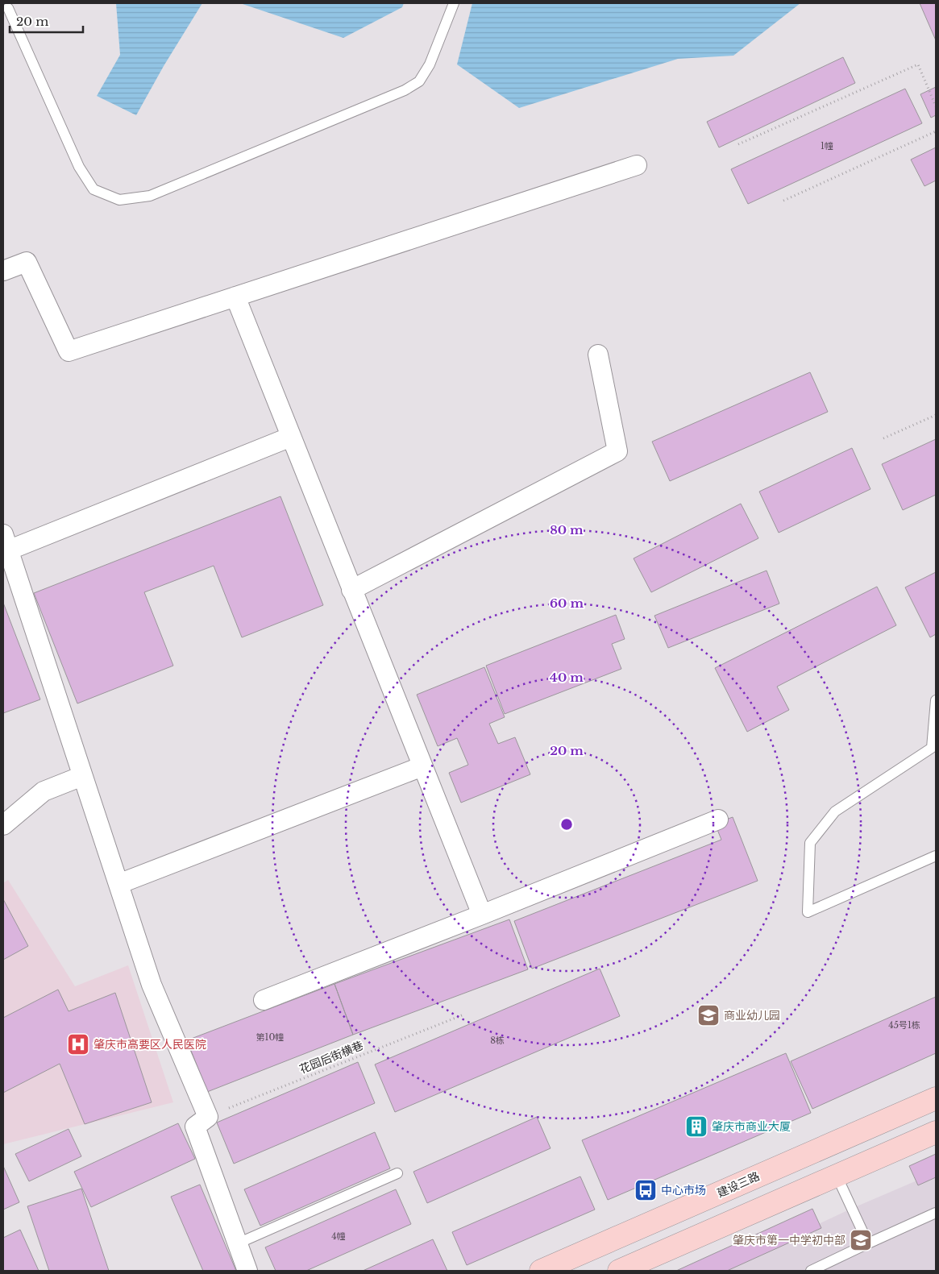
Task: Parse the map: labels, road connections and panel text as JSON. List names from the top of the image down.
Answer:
{
  "streets": {
    "main road": ["建设三路"],
    "path": ["花园后街横巷"]
  },
  "places": {
    "school or university": ["商业幼儿园", "肇庆市第一中学初中部"],
    "hospital": ["肇庆市高要区人民医院"],
    "building": ["肇庆市商业大厦"],
    "bus stop": ["中心市场"]
  },
  "house_numbers": [
    "1幢",
    "45号1栋",
    "第10幢",
    "8栋",
    "4幢"
  ],
  "scale_bar": "20 m",
  "rings": [
    "80 m",
    "60 m",
    "40 m",
    "20 m"
  ]
}
